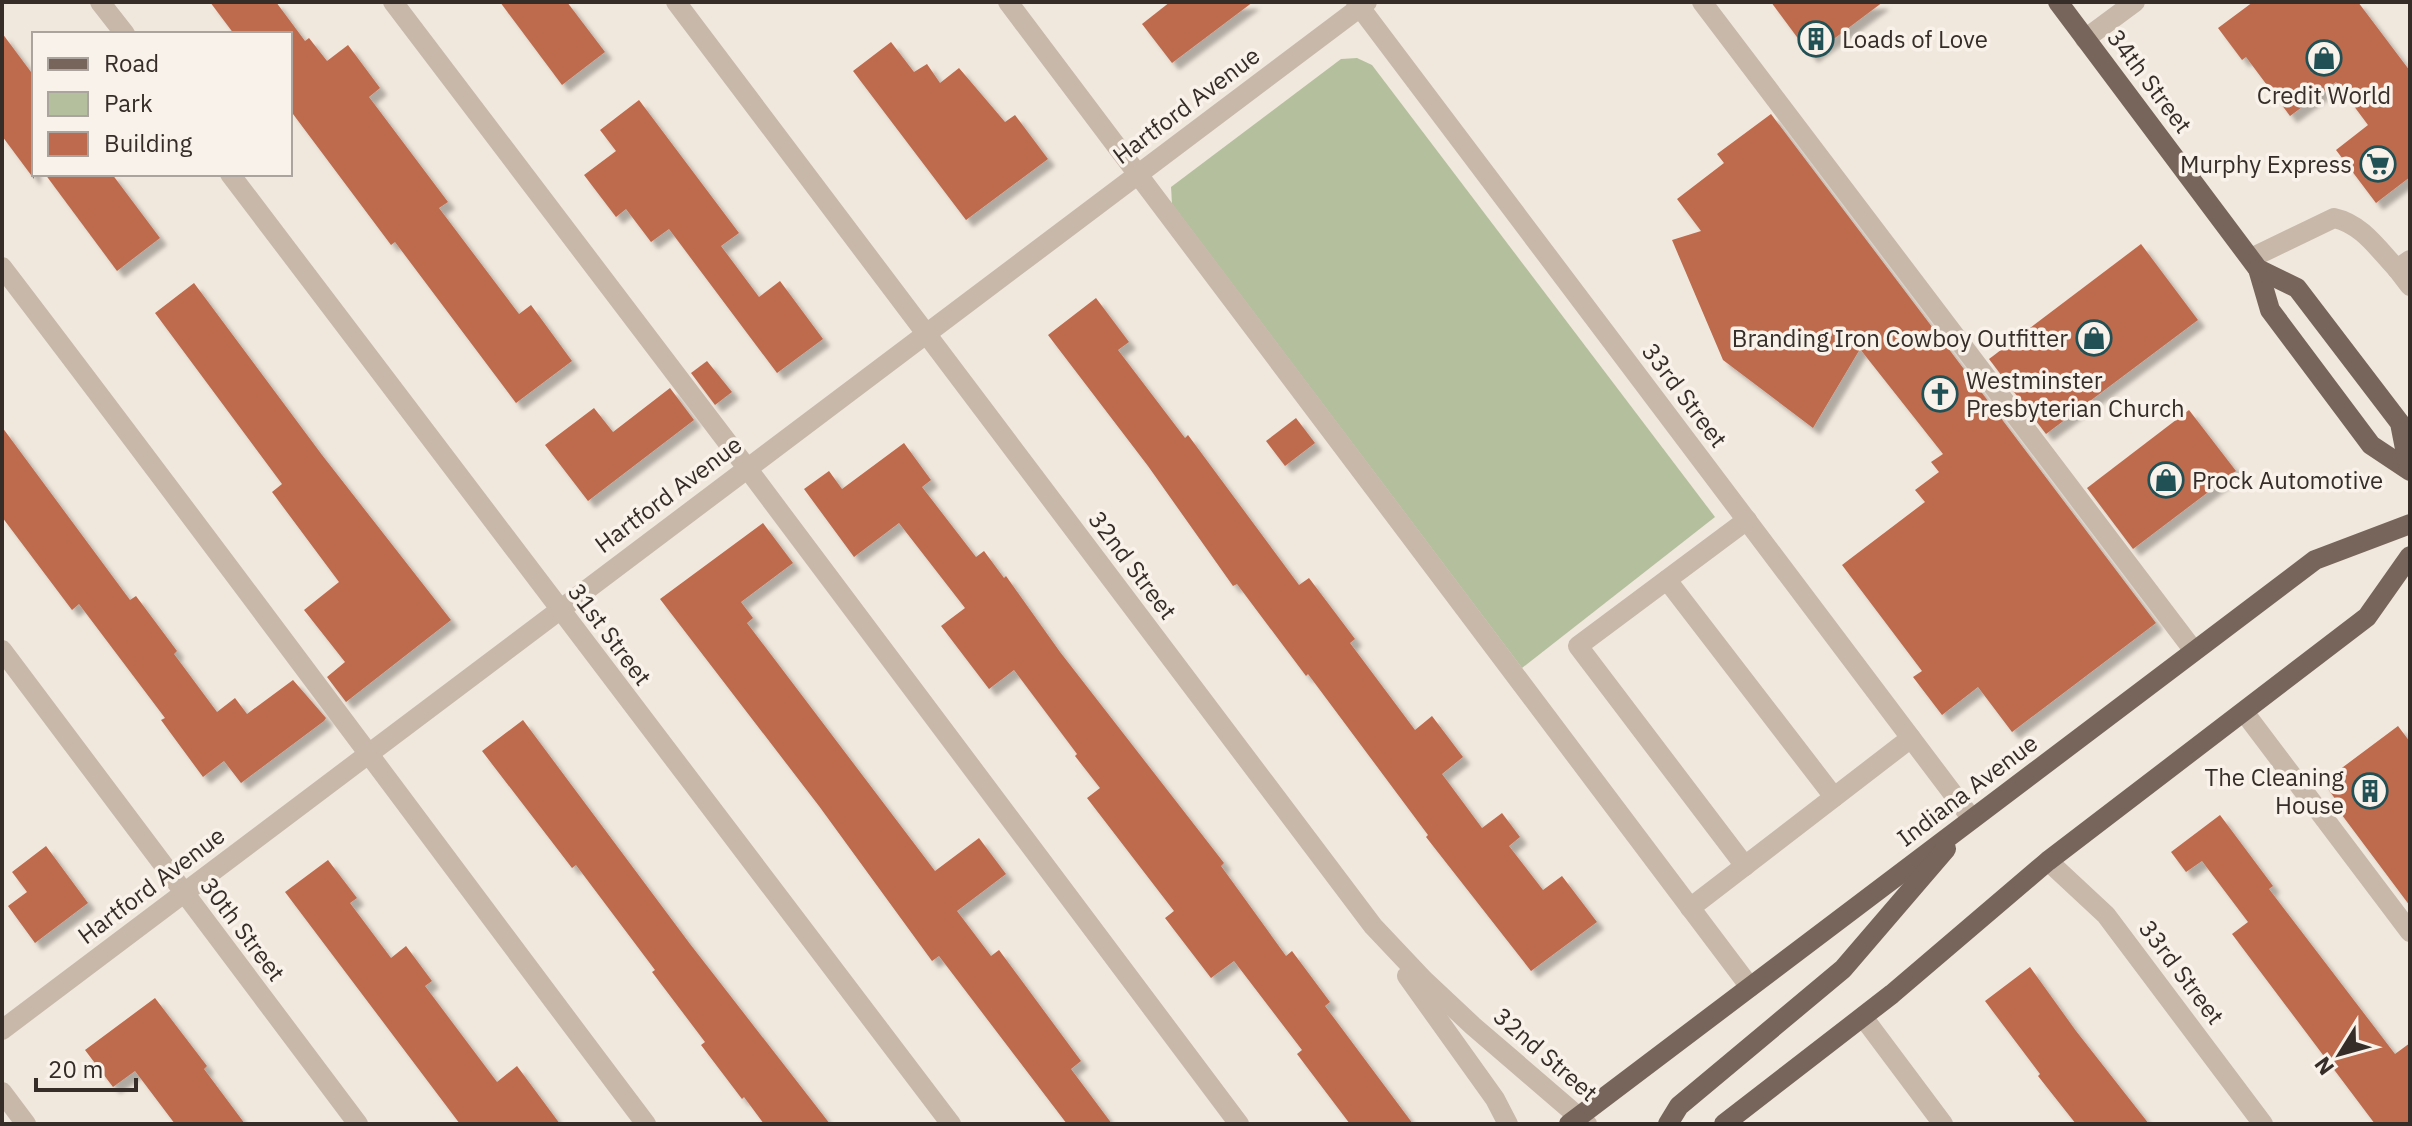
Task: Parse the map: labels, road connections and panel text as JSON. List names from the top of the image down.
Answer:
{
  "streets": {
    "main road": ["34th Street", "Indiana Avenue"],
    "street": [
      "Hartford Avenue",
      "33rd Street",
      "32nd Street",
      "31st Street",
      "30th Street"
    ]
  },
  "crossings": [
    ["Hartford Avenue", "33rd Street"],
    ["Hartford Avenue", "32nd Street"],
    ["Hartford Avenue", "31st Street"],
    ["Hartford Avenue", "30th Street"],
    ["33rd Street", "Indiana Avenue"],
    ["32nd Street", "Indiana Avenue"]
  ],
  "places": {
    "building": ["Loads of Love", "The Cleaning House"],
    "shop": ["Credit World", "Branding Iron Cowboy Outfitter", "Prock Automotive"],
    "supermarket": ["Murphy Express"],
    "church": ["Westminster Presbyterian Church"]
  },
  "legend": ["Road", "Park", "Building"],
  "scale_bar": "20 m",
  "north": "bottom left"
}
